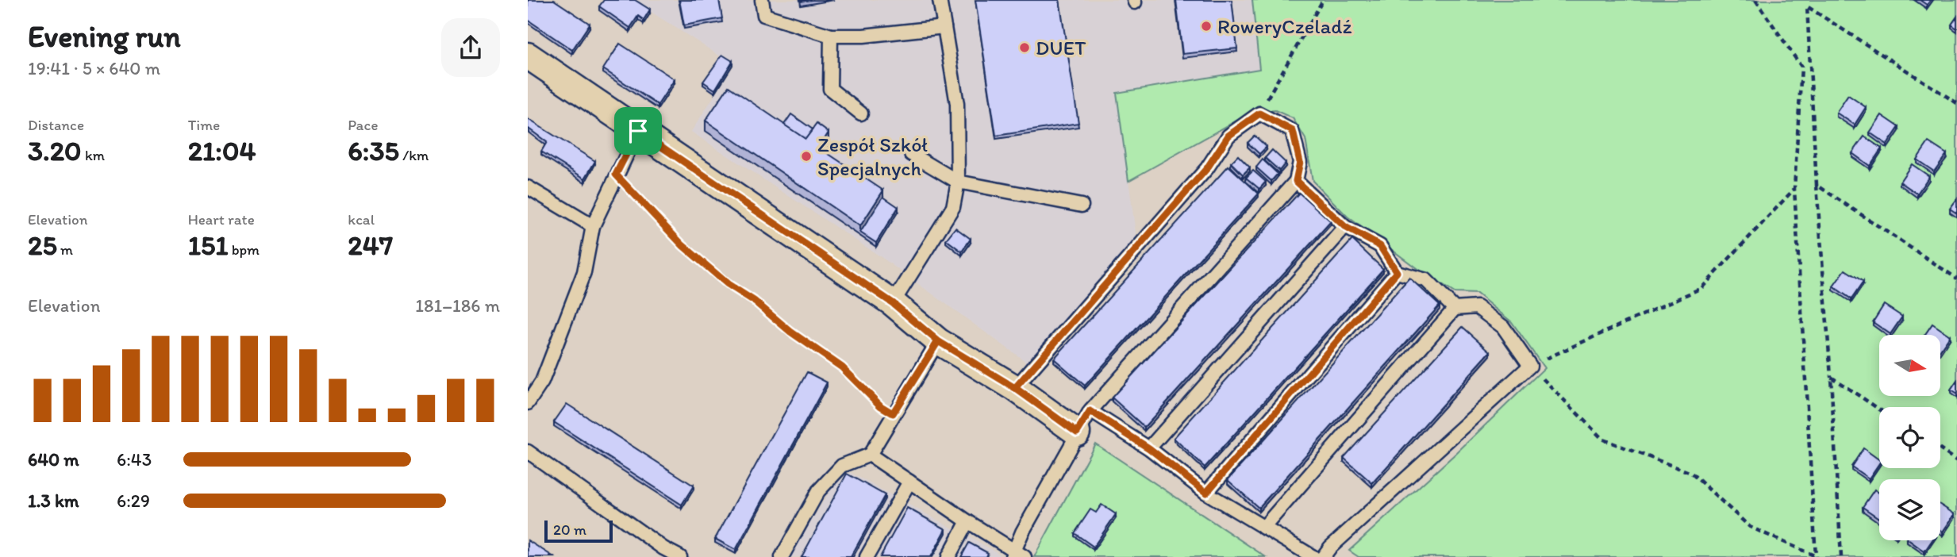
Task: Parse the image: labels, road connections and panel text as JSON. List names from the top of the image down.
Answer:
{
  "places": ["RoweryCzeladź", "DUET", "Zespół Szkół Specjalnych"],
  "scale_bar": "20 m",
  "north": "right",
  "page": {
    "heading": ["Evening run", "19:41 · 5 × 640 m"],
    "stats": [
      ["Distance", "3.20 km"],
      ["Time", "21:04"],
      ["Pace", "6:35 /km"],
      ["Elevation", "25 m"],
      ["Heart rate", "151 bpm"],
      ["kcal", "247"]
    ],
    "chart": ["Elevation", "181–186 m"],
    "list": [
      {
        "name": "640 m",
        "note": "6:43"
      },
      {
        "name": "1.3 km",
        "note": "6:29"
      }
    ],
    "scale": "20 m"
  }
}
